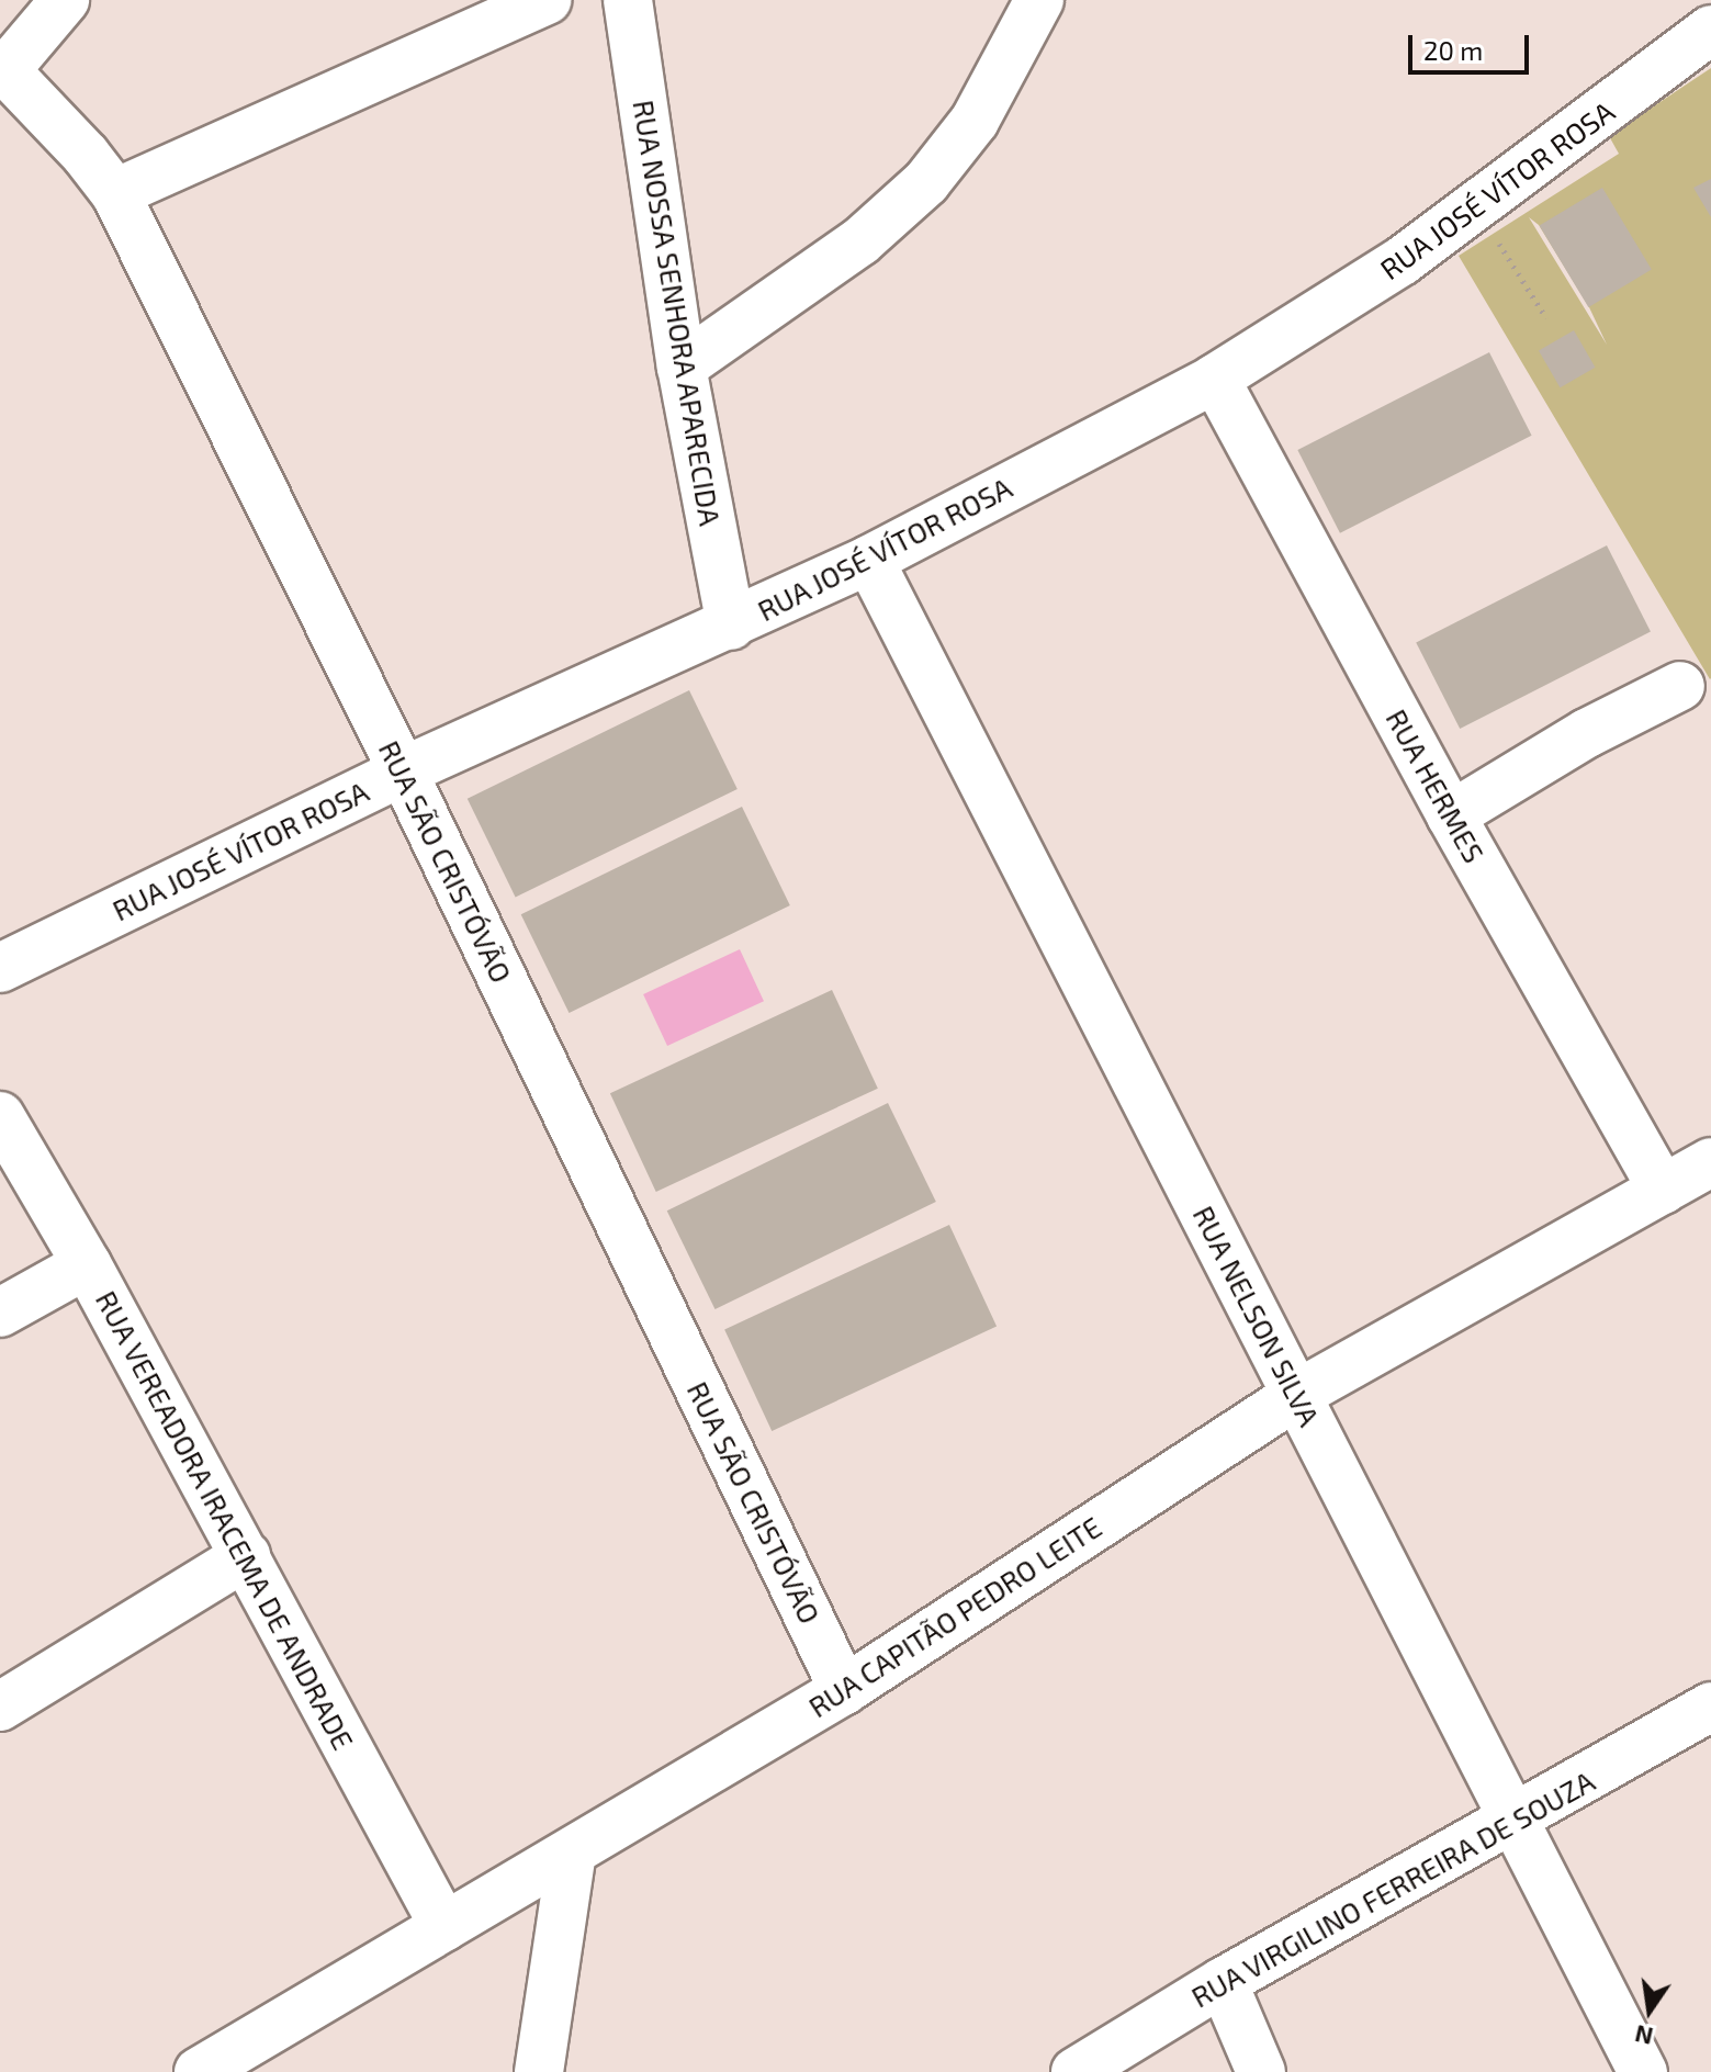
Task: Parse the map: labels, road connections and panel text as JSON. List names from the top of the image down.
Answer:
{
  "streets": {
    "street": [
      "RUA JOSÉ VÍTOR ROSA",
      "RUA NOSSA SENHORA APARECIDA",
      "RUA HERMES",
      "RUA SÃO CRISTÓVÃO",
      "RUA NELSON SILVA",
      "RUA VEREADORA IRACEMA DE ANDRADE",
      "RUA CAPITÃO PEDRO LEITE",
      "RUA VIRGILINO FERREIRA DE SOUZA"
    ]
  },
  "crossings": [
    ["RUA JOSÉ VÍTOR ROSA", "RUA NOSSA SENHORA APARECIDA"],
    ["RUA JOSÉ VÍTOR ROSA", "RUA HERMES"],
    ["RUA JOSÉ VÍTOR ROSA", "RUA SÃO CRISTÓVÃO"],
    ["RUA JOSÉ VÍTOR ROSA", "RUA NELSON SILVA"],
    ["RUA HERMES", "RUA CAPITÃO PEDRO LEITE"],
    ["RUA SÃO CRISTÓVÃO", "RUA CAPITÃO PEDRO LEITE"],
    ["RUA NELSON SILVA", "RUA CAPITÃO PEDRO LEITE"],
    ["RUA NELSON SILVA", "RUA VIRGILINO FERREIRA DE SOUZA"],
    ["RUA VEREADORA IRACEMA DE ANDRADE", "RUA CAPITÃO PEDRO LEITE"]
  ],
  "scale_bar": "20 m",
  "north": "bottom"
}
